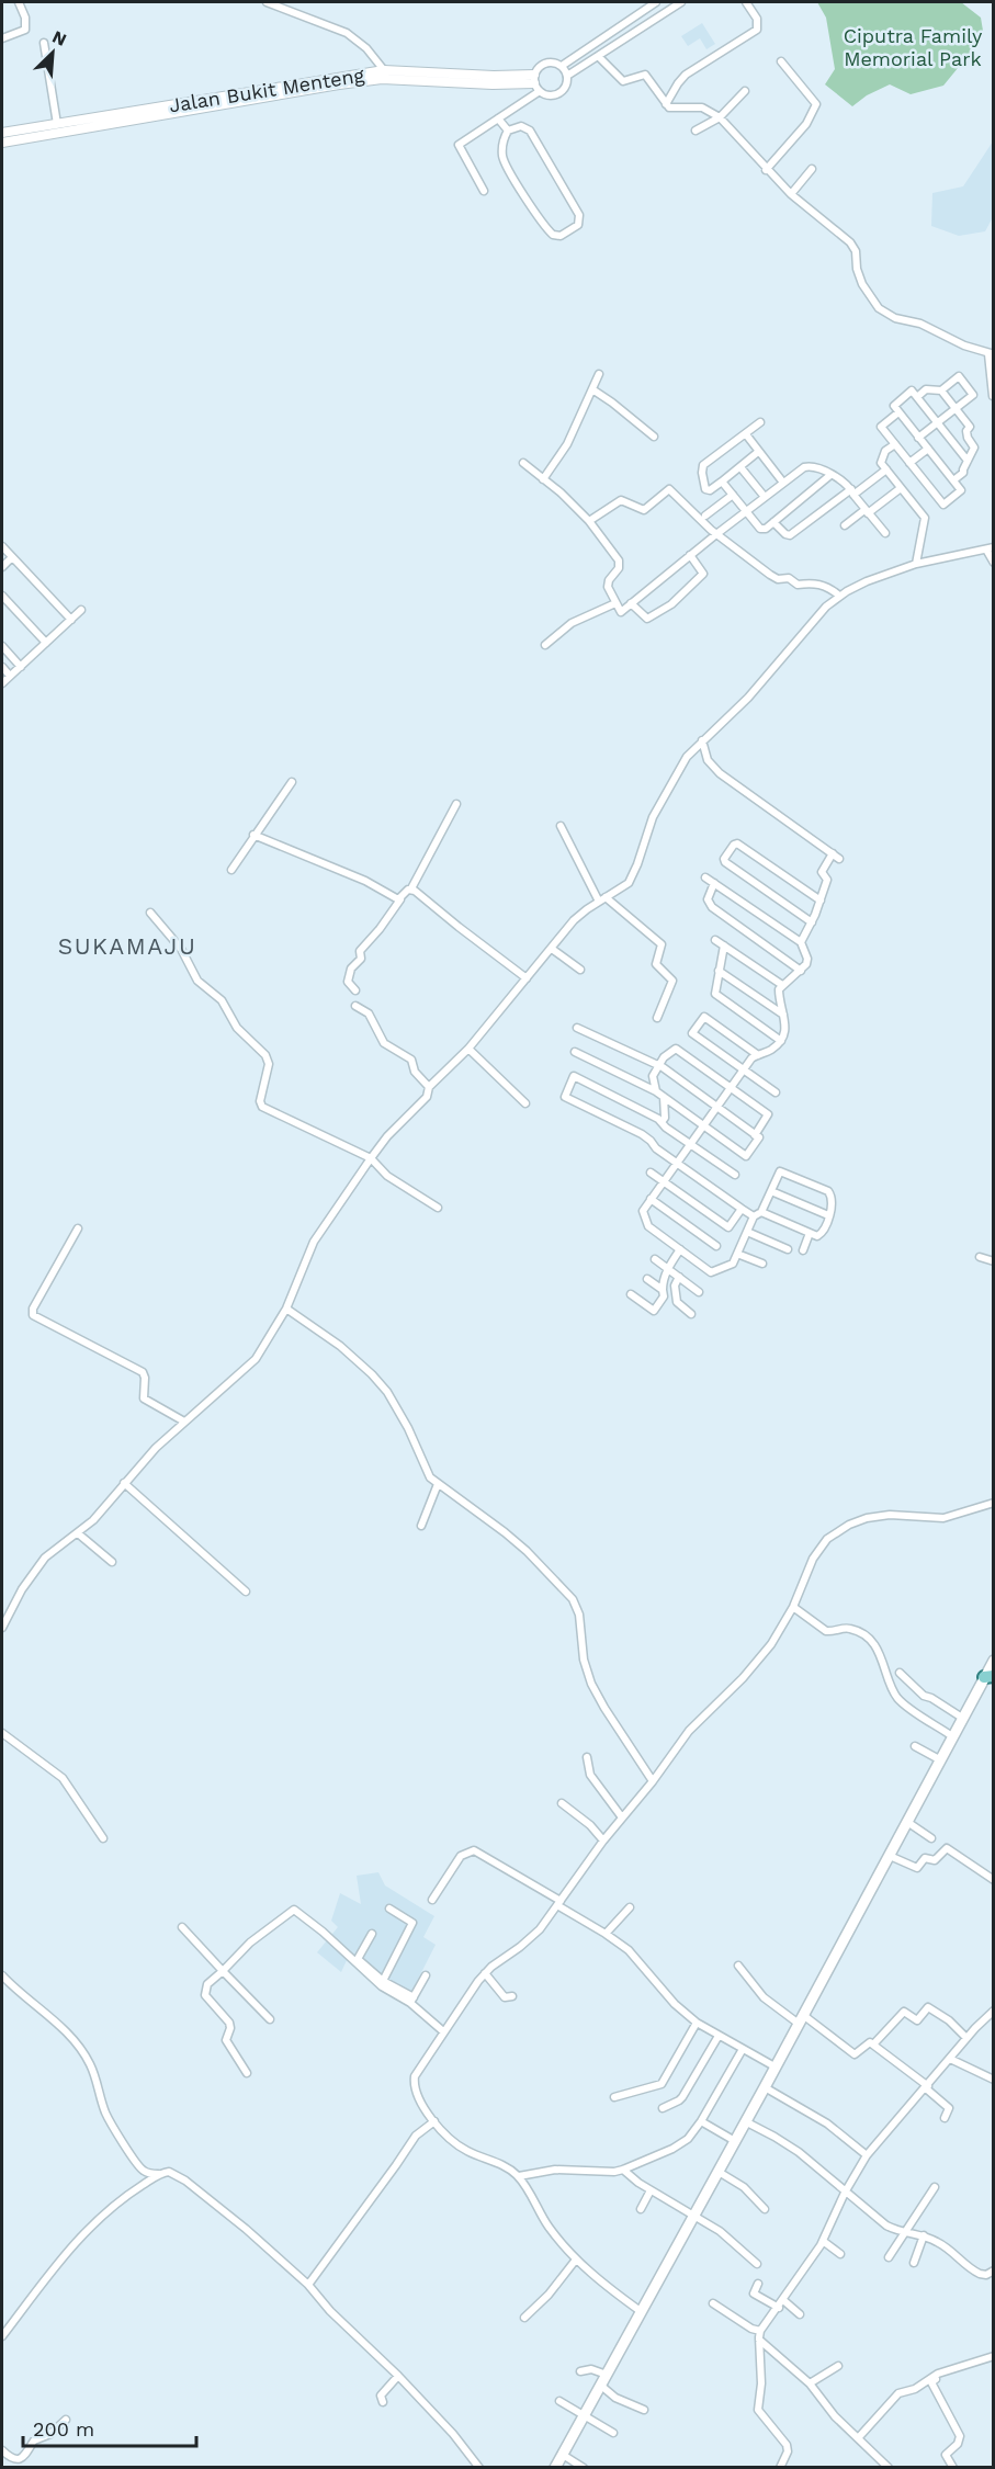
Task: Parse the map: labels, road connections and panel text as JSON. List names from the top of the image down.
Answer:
{
  "streets": {
    "street": ["Jalan Bukit Menteng"]
  },
  "districts": ["SUKAMAJU"],
  "parks": ["Ciputra Family Memorial Park"],
  "scale_bar": "200 m",
  "north": "top right"
}
